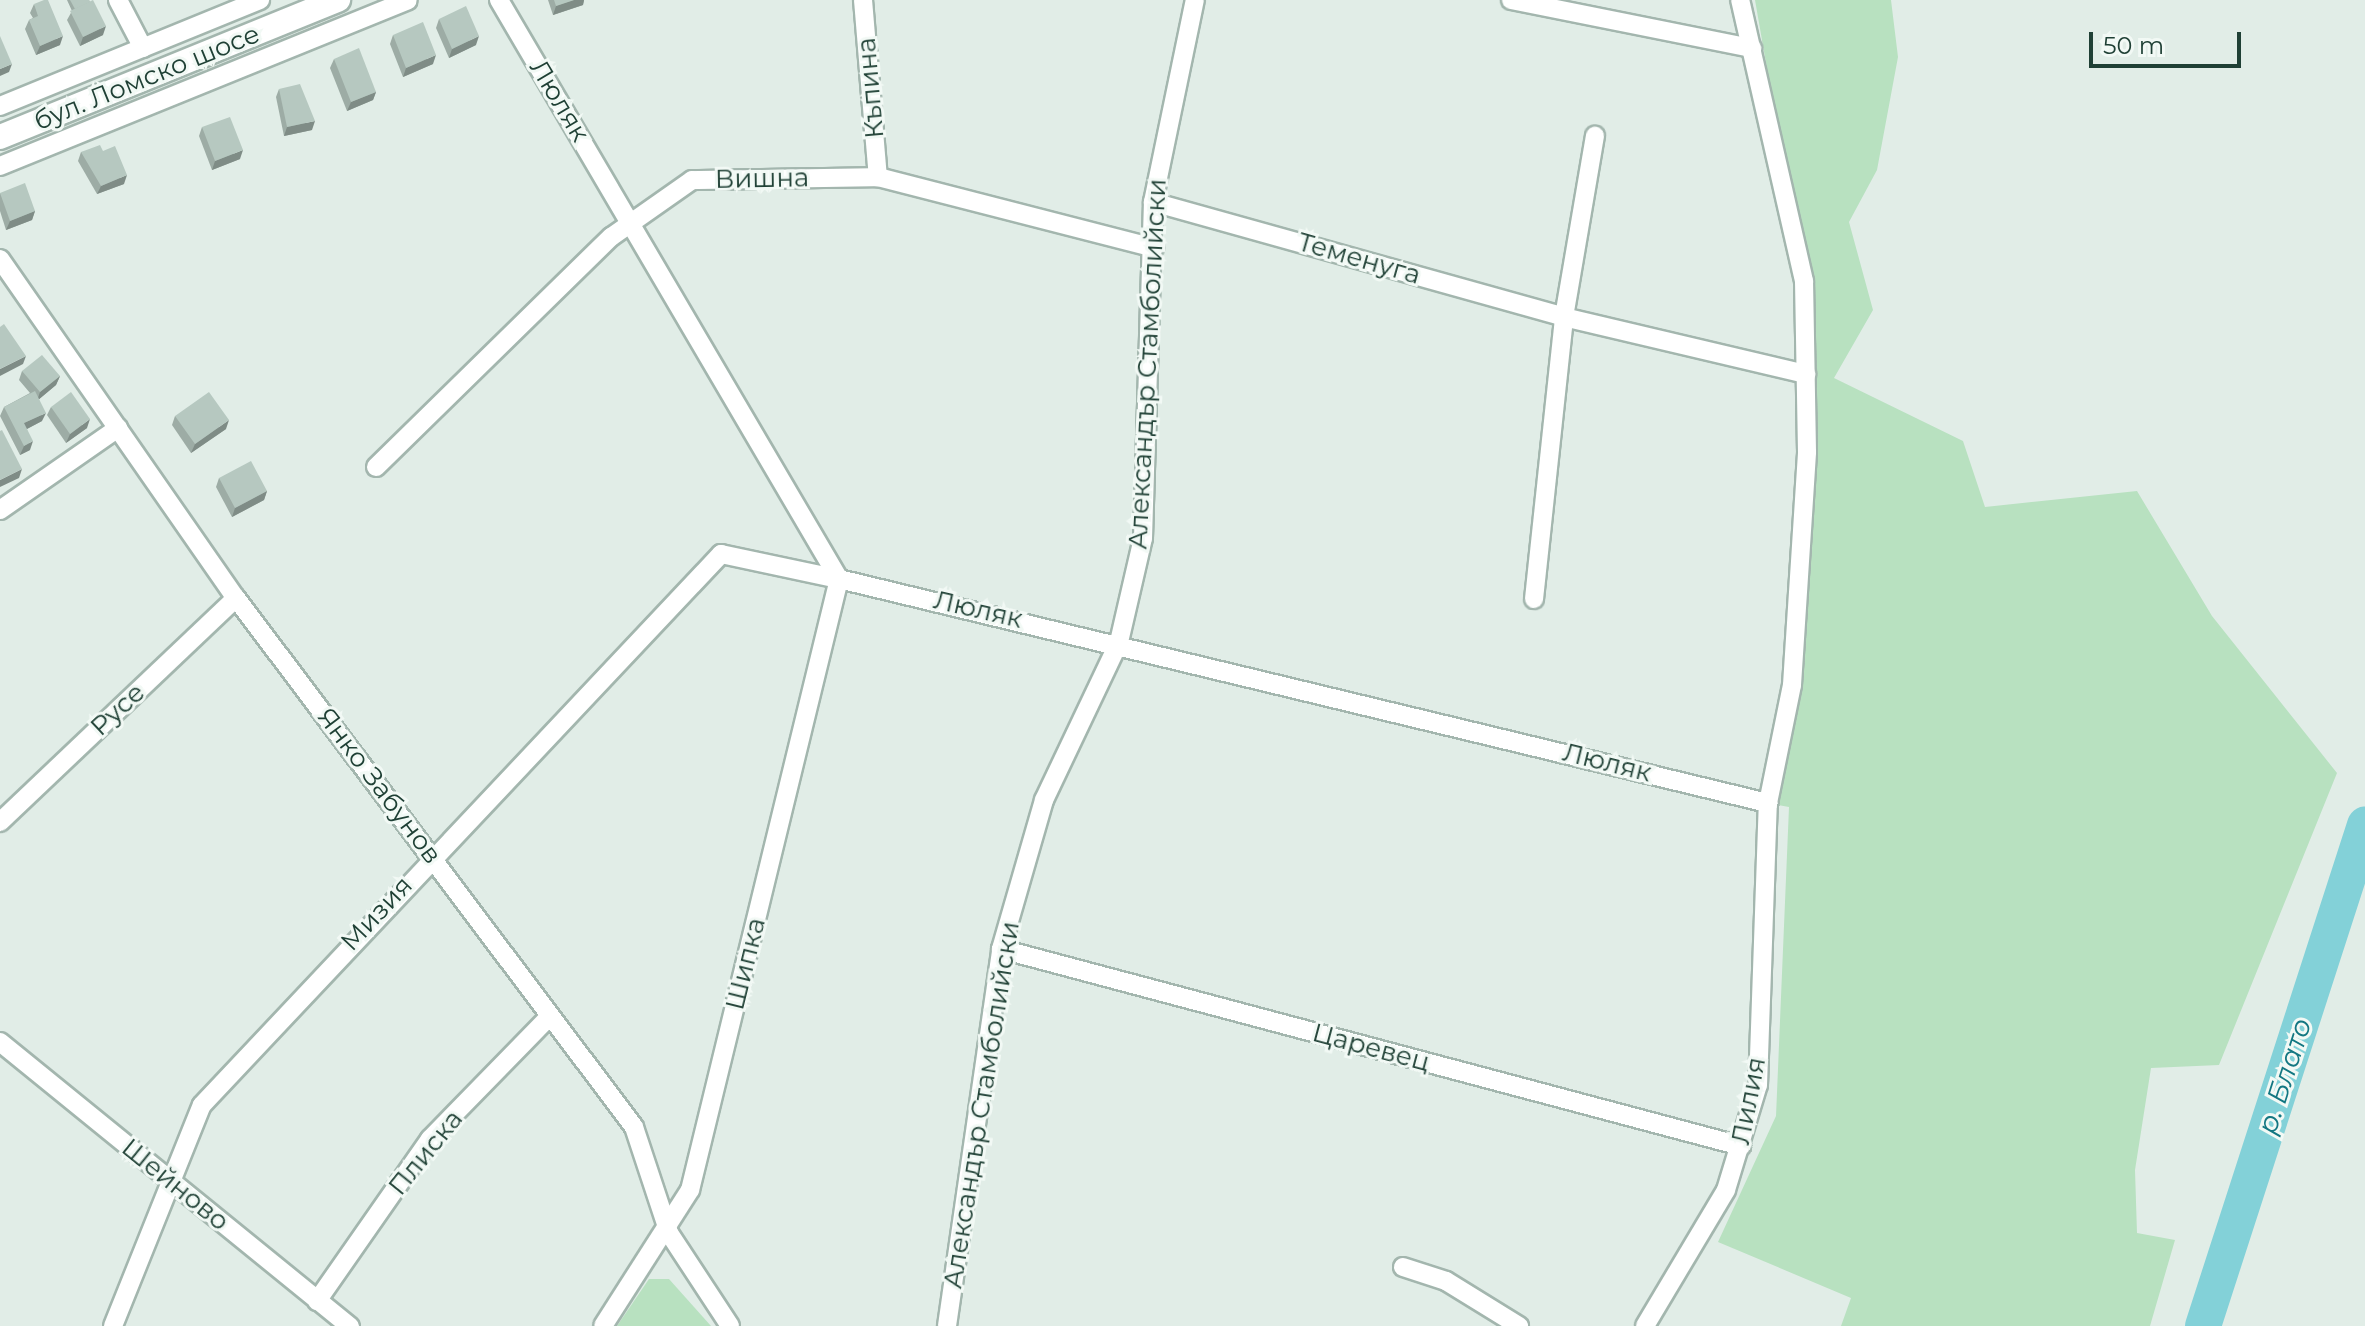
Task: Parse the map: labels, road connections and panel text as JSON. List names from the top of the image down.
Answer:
{
  "streets": {
    "main road": ["бул. Ломско шосе"],
    "street": [
      "Къпина",
      "Люляк",
      "Вишна",
      "Теменуга",
      "Александър Стамболийски",
      "Русе",
      "Янко Забунов",
      "Мизия",
      "Шипка",
      "Царевец",
      "Лилия",
      "Плиска",
      "Шейново"
    ]
  },
  "crossings": [
    ["Къпина", "Вишна"],
    ["Люляк", "Вишна"],
    ["Люляк", "Александър Стамболийски"],
    ["Люляк", "Мизия"],
    ["Люляк", "Шипка"],
    ["Люляк", "Лилия"],
    ["Вишна", "Александър Стамболийски"],
    ["Теменуга", "Александър Стамболийски"],
    ["Теменуга", "Лилия"],
    ["Александър Стамболийски", "Царевец"],
    ["Русе", "Янко Забунов"],
    ["Янко Забунов", "Мизия"],
    ["Янко Забунов", "Шипка"],
    ["Янко Забунов", "Плиска"],
    ["Мизия", "Шипка"],
    ["Мизия", "Шейново"],
    ["Царевец", "Лилия"],
    ["Плиска", "Шейново"]
  ],
  "water": ["р. Блато"],
  "scale_bar": "50 m"
}
